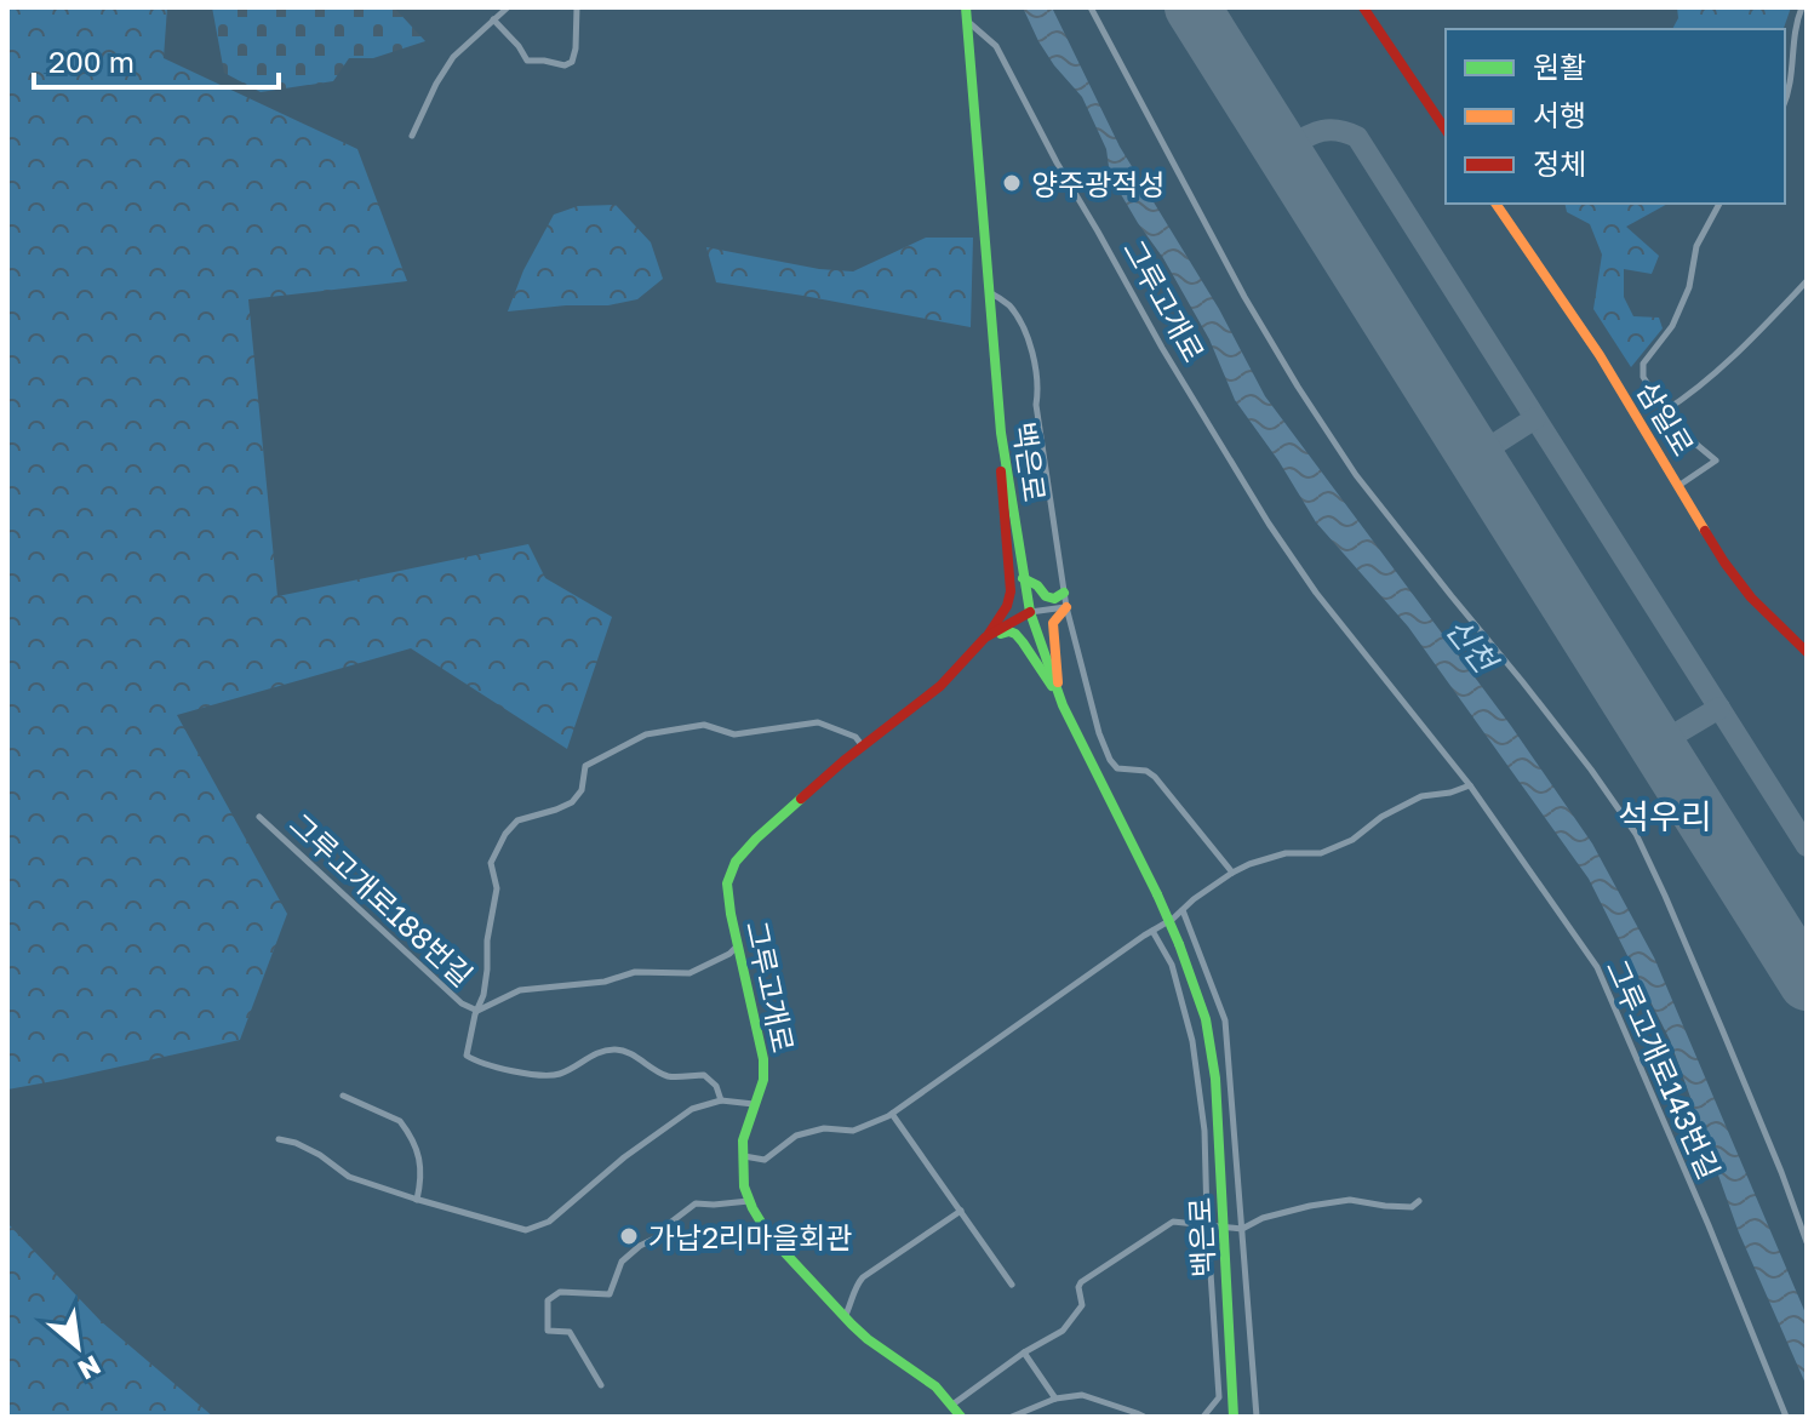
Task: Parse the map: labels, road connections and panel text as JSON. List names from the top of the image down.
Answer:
{
  "streets": {
    "main road": ["그루고개로", "삼일로", "백은로"],
    "street": ["그루고개로188번길", "그루고개로143번길"]
  },
  "crossings": [
    ["그루고개로", "백은로"],
    ["그루고개로", "그루고개로188번길"],
    ["그루고개로", "그루고개로143번길"]
  ],
  "districts": ["석우리"],
  "water": ["신천"],
  "places": ["양주광적성", "가납2리마을회관"],
  "legend": ["원활", "서행", "정체"],
  "scale_bar": "200 m",
  "north": "bottom right"
}
